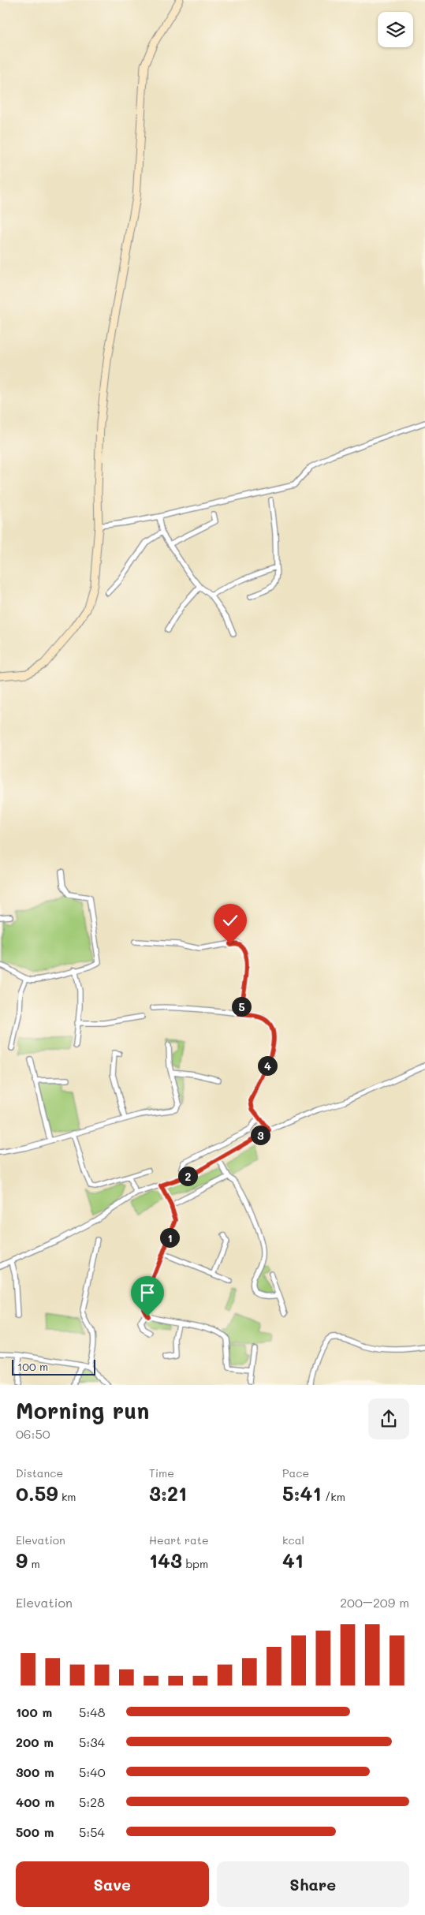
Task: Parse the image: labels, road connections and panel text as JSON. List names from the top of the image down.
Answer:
{
  "scale_bar": "100 m",
  "page": {
    "pins": [
      "5",
      "4",
      "3",
      "2",
      "1"
    ],
    "scale": "100 m",
    "heading": ["Morning run", "06:50"],
    "stats": [
      ["Distance", "0.59 km"],
      ["Time", "3:21"],
      ["Pace", "5:41 /km"],
      ["Elevation", "9 m"],
      ["Heart rate", "143 bpm"],
      ["kcal", "41"]
    ],
    "chart": ["Elevation", "200–209 m"],
    "list": [
      {
        "name": "100 m",
        "note": "5:48"
      },
      {
        "name": "200 m",
        "note": "5:34"
      },
      {
        "name": "300 m",
        "note": "5:40"
      },
      {
        "name": "400 m",
        "note": "5:28"
      },
      {
        "name": "500 m",
        "note": "5:54"
      }
    ],
    "buttons": ["Save", "Share"]
  }
}
